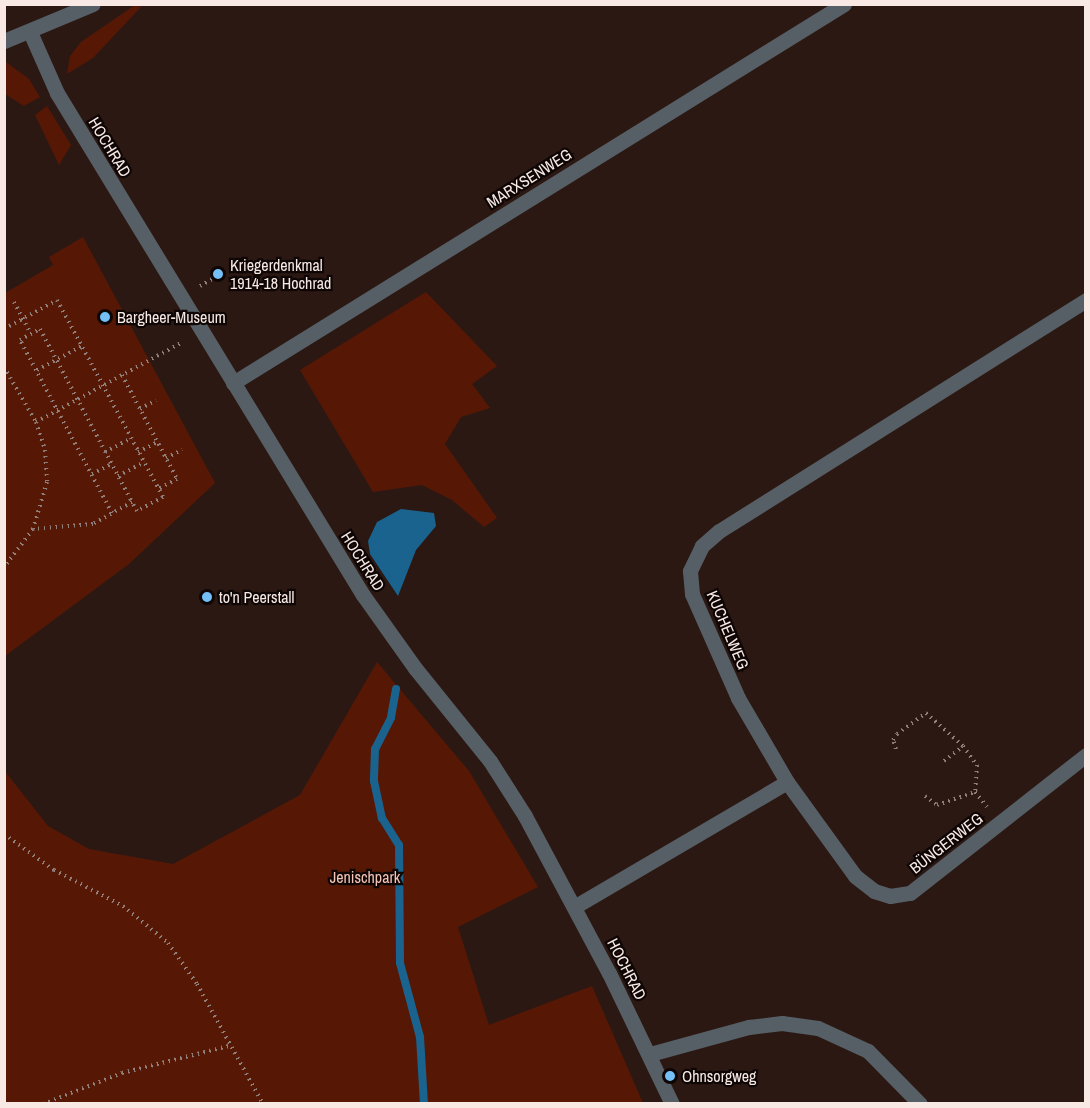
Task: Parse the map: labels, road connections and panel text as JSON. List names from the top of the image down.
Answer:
{
  "streets": {
    "street": [
      "HOCHRAD",
      "MARXSENWEG",
      "KUCHELWEG",
      "BÜNGERWEG"
    ]
  },
  "crossings": [
    ["HOCHRAD", "MARXSENWEG"],
    ["KUCHELWEG", "BÜNGERWEG"]
  ],
  "parks": ["Jenischpark"],
  "places": [
    "Kriegerdenkmal 1914-18 Hochrad",
    "Bargheer-Museum",
    "to'n Peerstall",
    "Ohnsorgweg"
  ]
}
